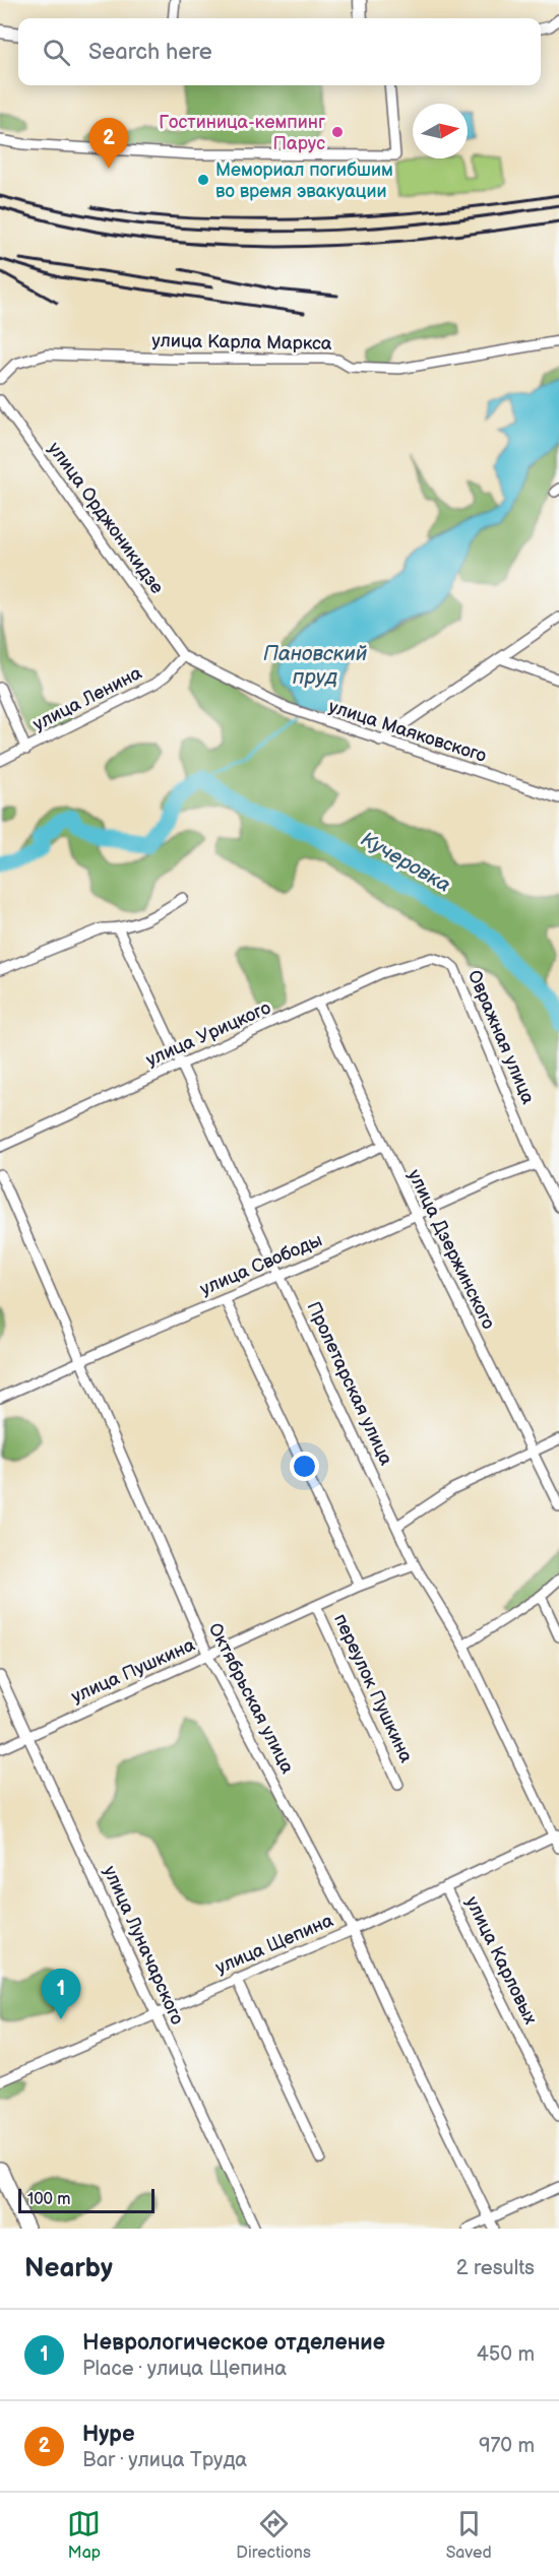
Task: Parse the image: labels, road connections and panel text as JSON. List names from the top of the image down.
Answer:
{
  "streets": {
    "street": [
      "улица Карла Маркса",
      "улица Орджоникидзе",
      "улица Ленина",
      "улица Маяковского",
      "улица Урицкого",
      "Овражная улица",
      "улица Дзержинского",
      "улица Свободы",
      "Пролетарская улица",
      "улица Пушкина",
      "переулок Пушкина",
      "Октябрьская улица",
      "улица Щепина",
      "улица Луначарского",
      "улица Карловых"
    ]
  },
  "crossings": [
    ["улица Орджоникидзе", "улица Ленина"],
    ["улица Орджоникидзе", "улица Маяковского"],
    ["улица Ленина", "улица Маяковского"],
    ["улица Урицкого", "Овражная улица"],
    ["улица Урицкого", "улица Дзержинского"],
    ["улица Урицкого", "Пролетарская улица"],
    ["Овражная улица", "улица Свободы"],
    ["улица Дзержинского", "улица Свободы"],
    ["улица Свободы", "Пролетарская улица"],
    ["улица Свободы", "Октябрьская улица"],
    ["Пролетарская улица", "улица Пушкина"],
    ["Пролетарская улица", "улица Щепина"],
    ["улица Пушкина", "переулок Пушкина"],
    ["улица Пушкина", "Октябрьская улица"],
    ["улица Пушкина", "улица Луначарского"],
    ["Октябрьская улица", "улица Щепина"],
    ["улица Щепина", "улица Луначарского"],
    ["улица Щепина", "улица Карловых"]
  ],
  "water": ["Пановский пруд", "Кучеровка"],
  "places": ["Гостиница-кемпинг Парус", "Мемориал погибшим во время эвакуации"],
  "scale_bar": "100 m",
  "north": "right",
  "page": {
    "search": "Search here",
    "pins": ["2", "1"],
    "scale": "100 m",
    "heading": ["Nearby", "2 results"],
    "list": [
      {
        "mark": "1",
        "name": "Неврологическое отделение",
        "note": "Place · улица Щепина",
        "value": "450 m"
      },
      {
        "mark": "2",
        "name": "Hype",
        "note": "Bar · улица Труда",
        "value": "970 m"
      }
    ],
    "nav": ["Map", "Directions", "Saved"]
  }
}
